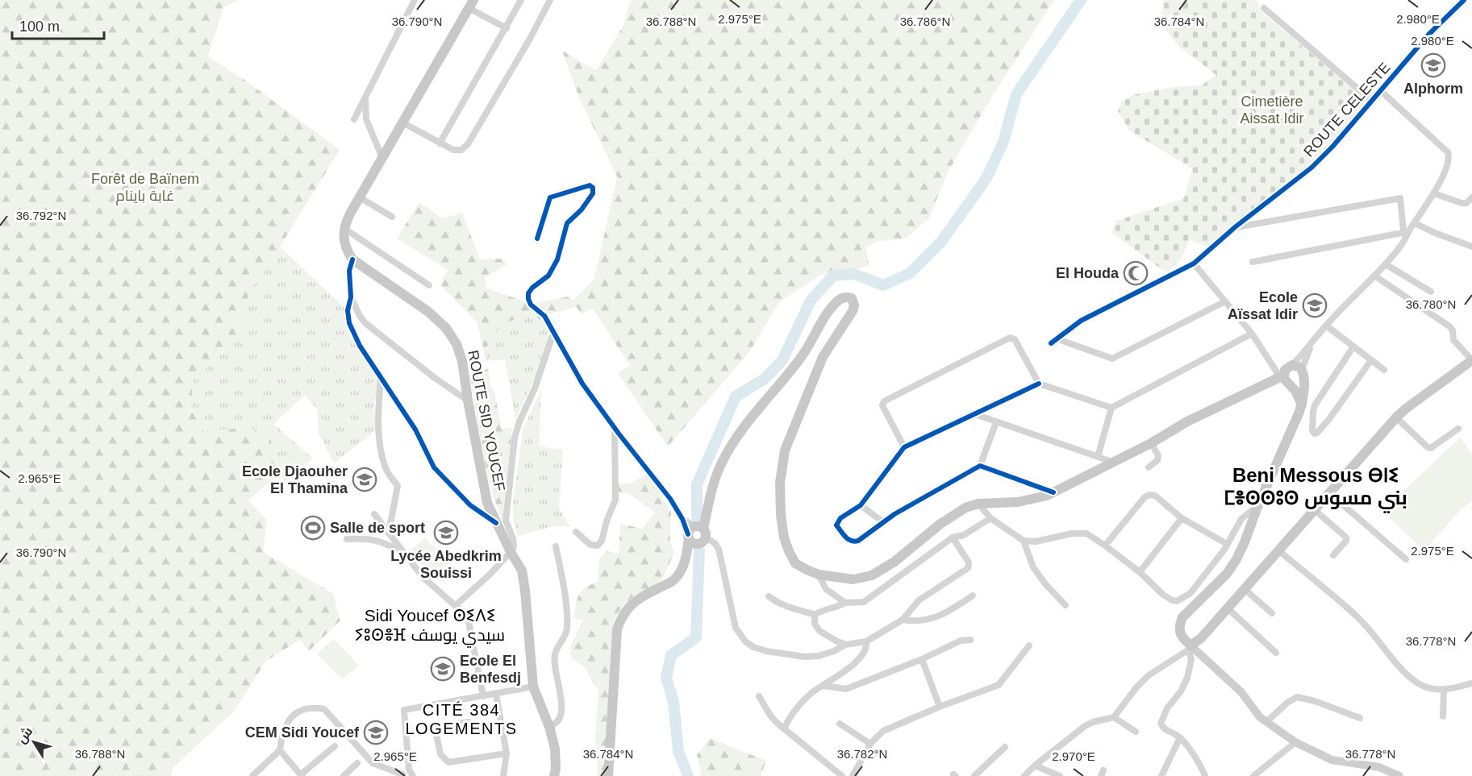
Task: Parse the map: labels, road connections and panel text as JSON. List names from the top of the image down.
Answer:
{
  "streets": {
    "main road": ["ROUTE SID YOUCEF"],
    "street": ["ROUTE CELESTE"]
  },
  "districts": ["Beni Messous ⴱⵏⵉ ⵎⴻⵙⵙⵓⵙ بني مسوس", "Sidi Youcef ⵙⵉⴷⵉ ⵢⵓⵙⴻⴼ سيدي يوسف", "CITÉ 384 LOGEMENTS"],
  "parks": ["Cimetière Aissat Idir", "Forêt de Baïnem غابة باينام"],
  "places": {
    "school or university": [
      "Alphorm",
      "Ecole Aïssat Idir",
      "Ecole Djaouher El Thamina",
      "Lycée Abedkrim Souissi",
      "Ecole El Benfesdj",
      "CEM Sidi Youcef"
    ],
    "mosque": ["El Houda"],
    "sports": ["Salle de sport"]
  },
  "scale_bar": "100 m",
  "north": "top left",
  "coordinates": [
    "2.975°E",
    "2.980°E",
    "36.790°N",
    "36.788°N",
    "36.786°N",
    "36.784°N",
    "36.792°N",
    "36.780°N",
    "2.965°E",
    "36.778°N",
    "36.782°N",
    "2.970°E"
  ]
}
